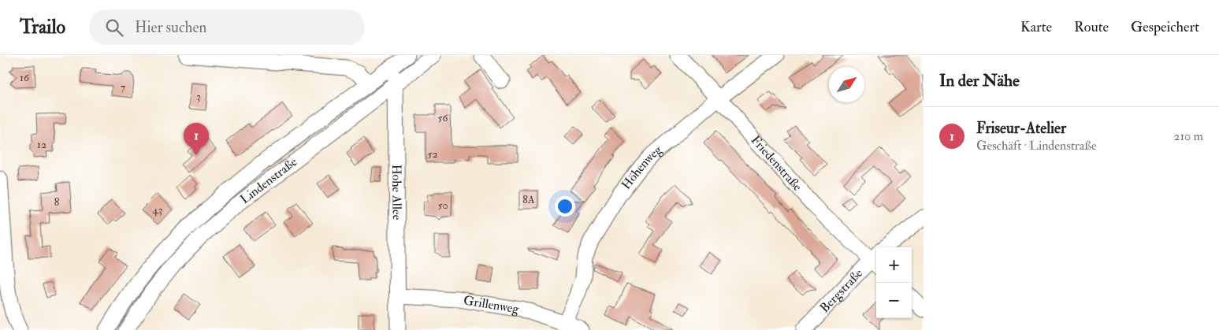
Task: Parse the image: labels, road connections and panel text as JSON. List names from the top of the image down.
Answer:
{
  "streets": {
    "street": [
      "Friedenstraße",
      "Höhenweg",
      "Lindenstraße",
      "Hohe Allee",
      "Bergstraße",
      "Grillenweg"
    ]
  },
  "crossings": [
    ["Friedenstraße", "Höhenweg"],
    ["Höhenweg", "Grillenweg"],
    ["Lindenstraße", "Hohe Allee"],
    ["Hohe Allee", "Grillenweg"]
  ],
  "house_numbers": [
    "16",
    "7",
    "3",
    "56",
    "12",
    "52",
    "8A",
    "8",
    "50",
    "43"
  ],
  "north": "top right",
  "page": {
    "header": "Trailo",
    "search": "Hier suchen",
    "nav": ["Karte", "Route", "Gespeichert"],
    "heading": "In der Nähe",
    "list": [
      {
        "mark": "1",
        "name": "Friseur-Atelier",
        "note": "Geschäft · Lindenstraße",
        "value": "210 m"
      }
    ],
    "pins": "1",
    "map_buttons": ["+", "−"]
  }
}
